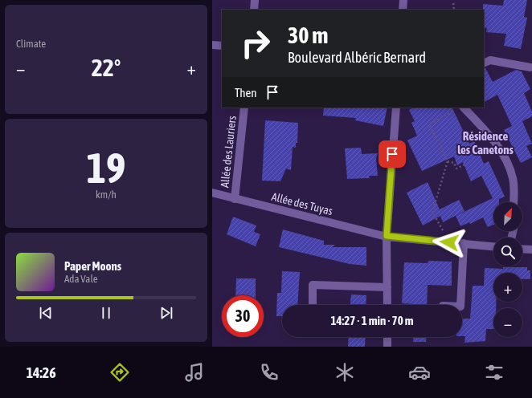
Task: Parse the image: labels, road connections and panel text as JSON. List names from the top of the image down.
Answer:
{
  "streets": {
    "street": ["Allée des Lauriers", "Allée des Tuyas"]
  },
  "crossings": [
    ["Allée des Lauriers", "Allée des Tuyas"]
  ],
  "districts": ["Résidence les Canetons"],
  "north": "top right",
  "page": {
    "tile": [
      "Climate",
      ["19", "km/h"]
    ],
    "turn": ["30 m", "Boulevard Albéric Bernard"],
    "heat": ["−", "22°", "+"],
    "then": "Then",
    "map_buttons": ["+", "−"],
    "song": ["Paper Moons", "Ada Vale"],
    "limit": "30",
    "trip": "14:27 · 1 min · 70 m",
    "tabs": "14:26"
  }
}
